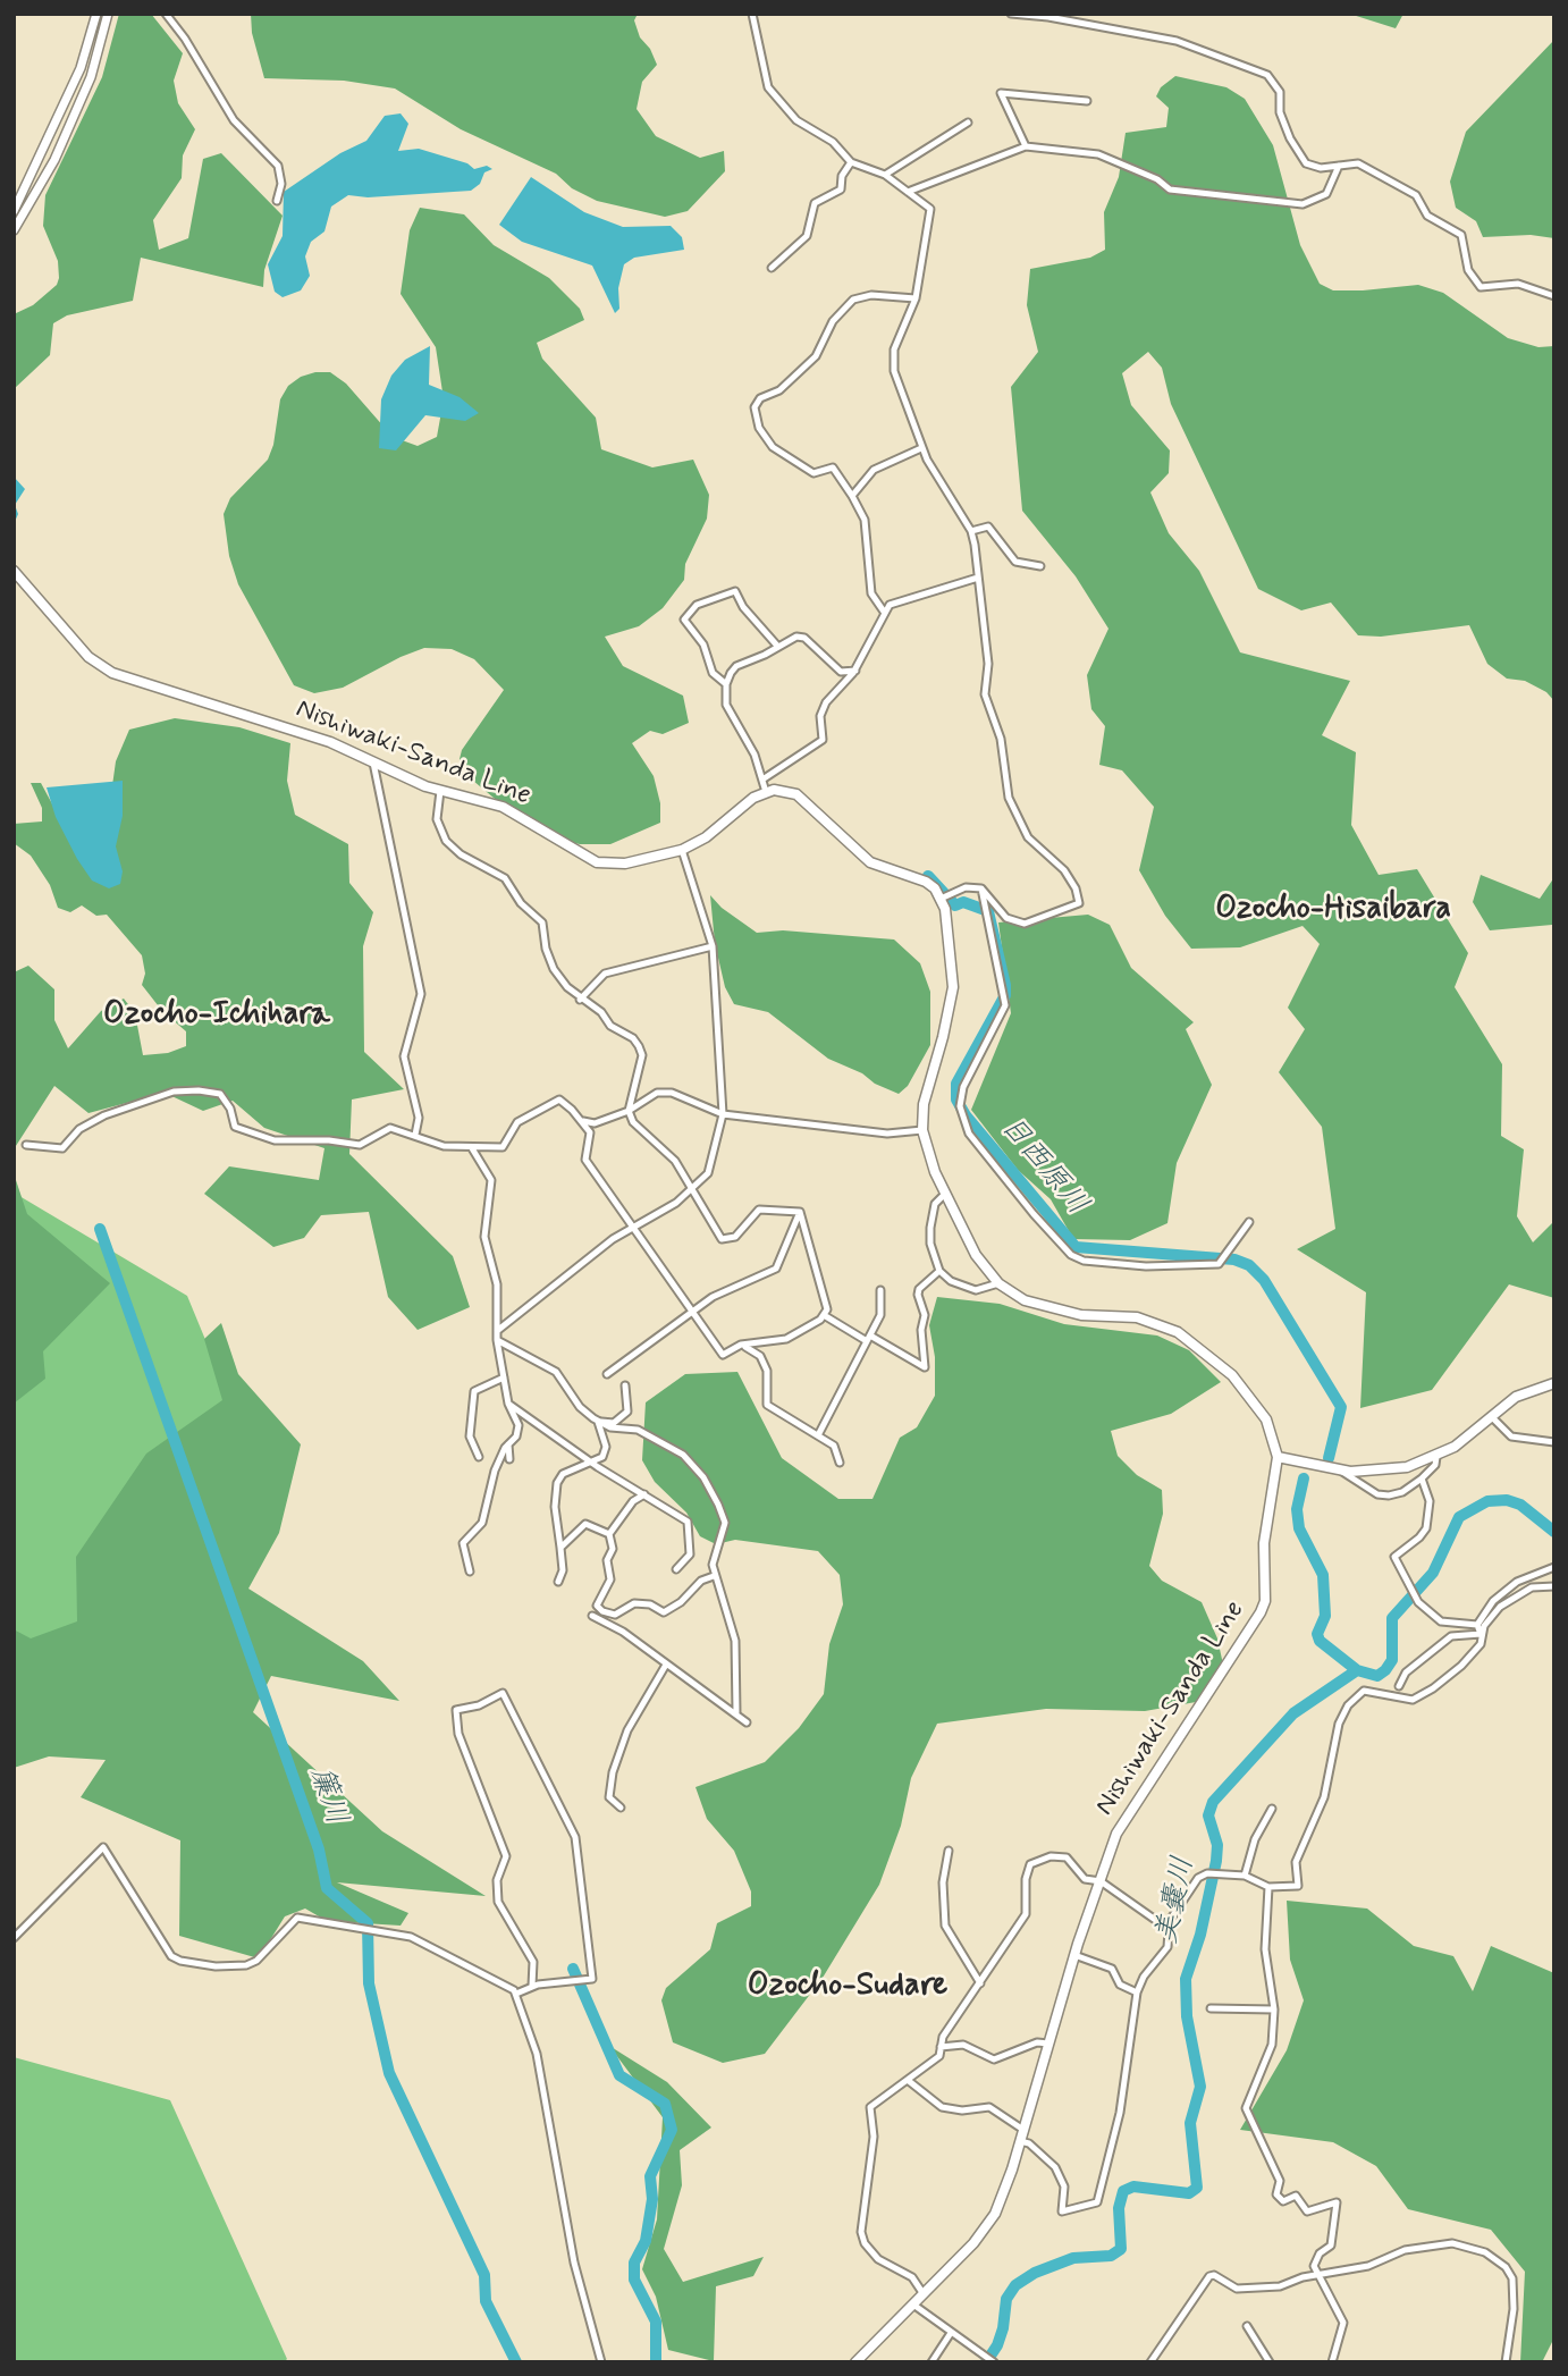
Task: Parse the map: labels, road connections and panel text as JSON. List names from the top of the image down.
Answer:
{
  "streets": {
    "main road": ["Nishiwaki-Sanda Line"]
  },
  "districts": ["Ozocho-Hisaibara", "Ozocho-Ichihara", "Ozocho-Sudare"],
  "water": ["日西原川", "簾川", "美嚢川"]
}
